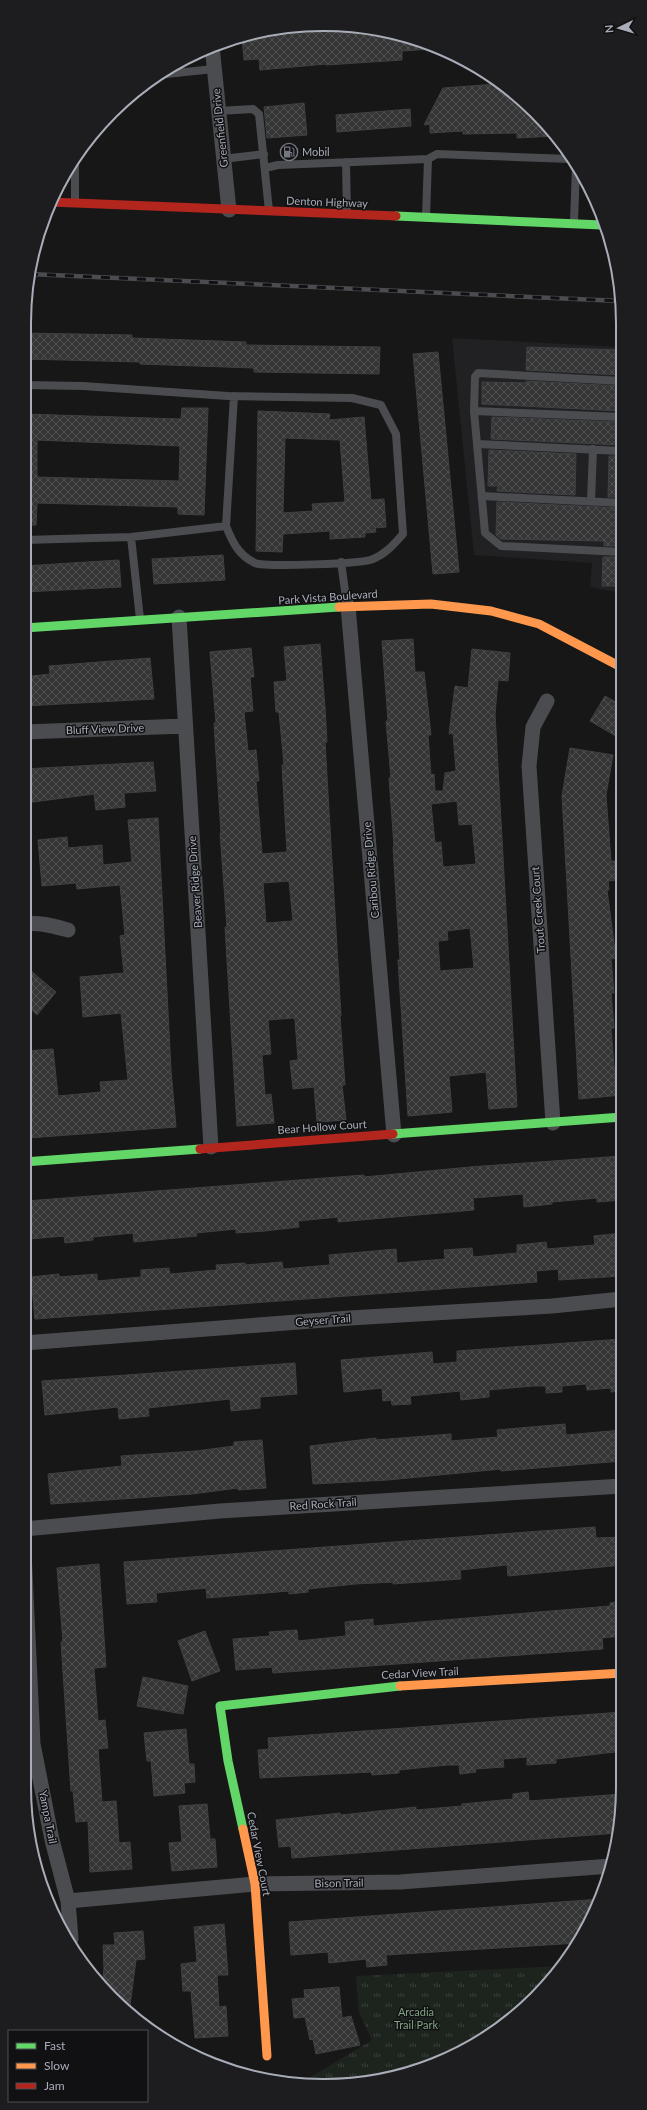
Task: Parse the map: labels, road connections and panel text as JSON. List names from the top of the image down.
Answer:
{
  "streets": {
    "street": [
      "Greenfield Drive",
      "Denton Highway",
      "Park Vista Boulevard",
      "Bluff View Drive",
      "Caribou Ridge Drive",
      "Beaver Ridge Drive",
      "Trout Creek Court",
      "Bear Hollow Court",
      "Geyser Trail",
      "Red Rock Trail",
      "Cedar View Trail",
      "Yampa Trail",
      "Cedar View Court",
      "Bison Trail"
    ]
  },
  "crossings": [
    ["Greenfield Drive", "Denton Highway"],
    ["Park Vista Boulevard", "Caribou Ridge Drive"],
    ["Park Vista Boulevard", "Beaver Ridge Drive"],
    ["Bluff View Drive", "Beaver Ridge Drive"],
    ["Caribou Ridge Drive", "Bear Hollow Court"],
    ["Beaver Ridge Drive", "Bear Hollow Court"],
    ["Trout Creek Court", "Bear Hollow Court"],
    ["Cedar View Trail", "Cedar View Court"],
    ["Yampa Trail", "Bison Trail"],
    ["Cedar View Court", "Bison Trail"]
  ],
  "parks": ["Arcadia Trail Park"],
  "places": {
    "fuel station": ["Mobil"]
  },
  "legend": ["Fast", "Slow", "Jam"],
  "north": "left"
}
